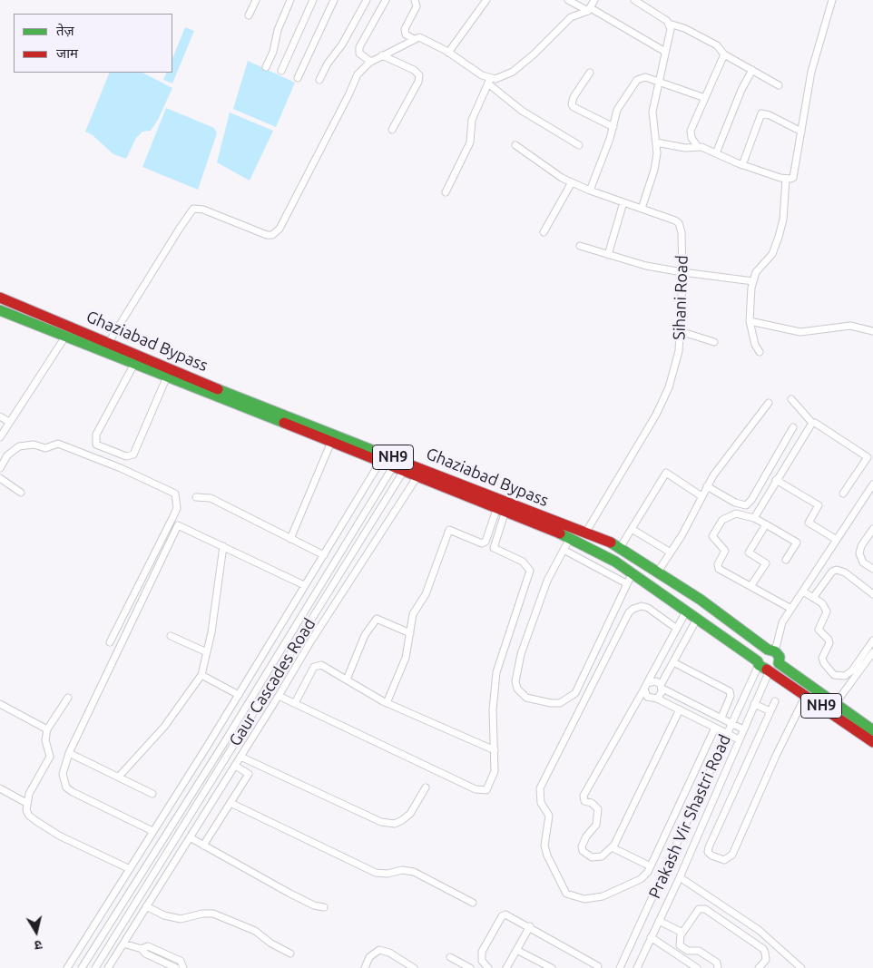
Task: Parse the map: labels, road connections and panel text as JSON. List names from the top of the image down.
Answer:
{
  "streets": {
    "highway": ["Ghaziabad Bypass", "NH9"],
    "street": ["Sihani Road", "Gaur Cascades Road", "Prakash Vir Shastri Road"]
  },
  "crossings": [
    ["Sihani Road", "Ghaziabad Bypass"],
    ["Ghaziabad Bypass", "NH9"],
    ["Ghaziabad Bypass", "Gaur Cascades Road"],
    ["Ghaziabad Bypass", "Prakash Vir Shastri Road"],
    ["NH9", "Prakash Vir Shastri Road"]
  ],
  "legend": ["तेज़", "जाम"],
  "north": "bottom"
}
